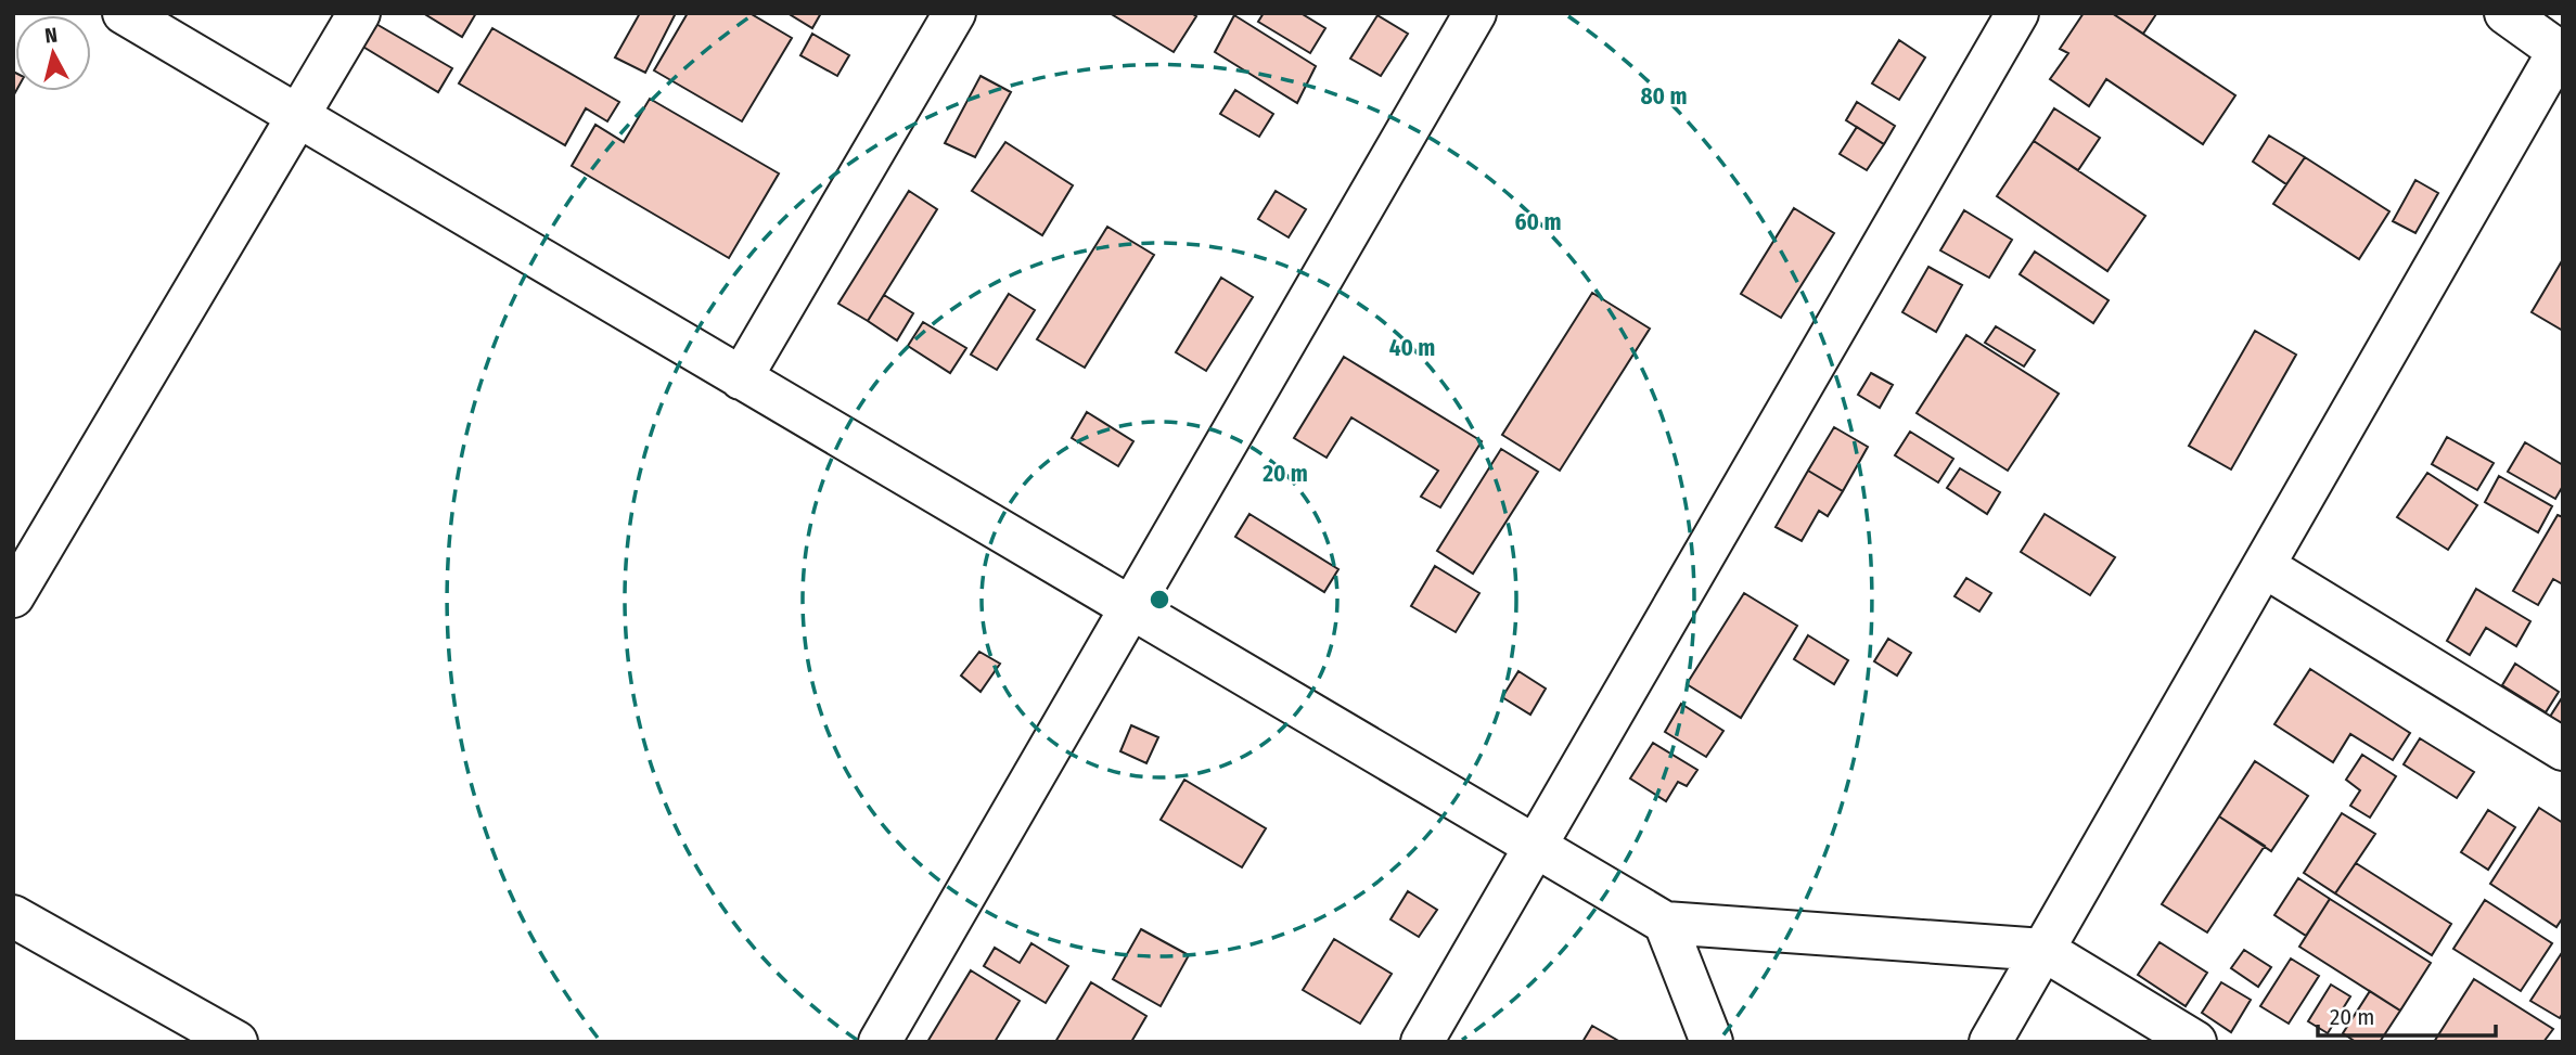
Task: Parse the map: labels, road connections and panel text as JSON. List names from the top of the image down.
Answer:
{
  "scale_bar": "20 m",
  "north": "top",
  "rings": [
    "80 m",
    "60 m",
    "40 m",
    "20 m"
  ]
}
